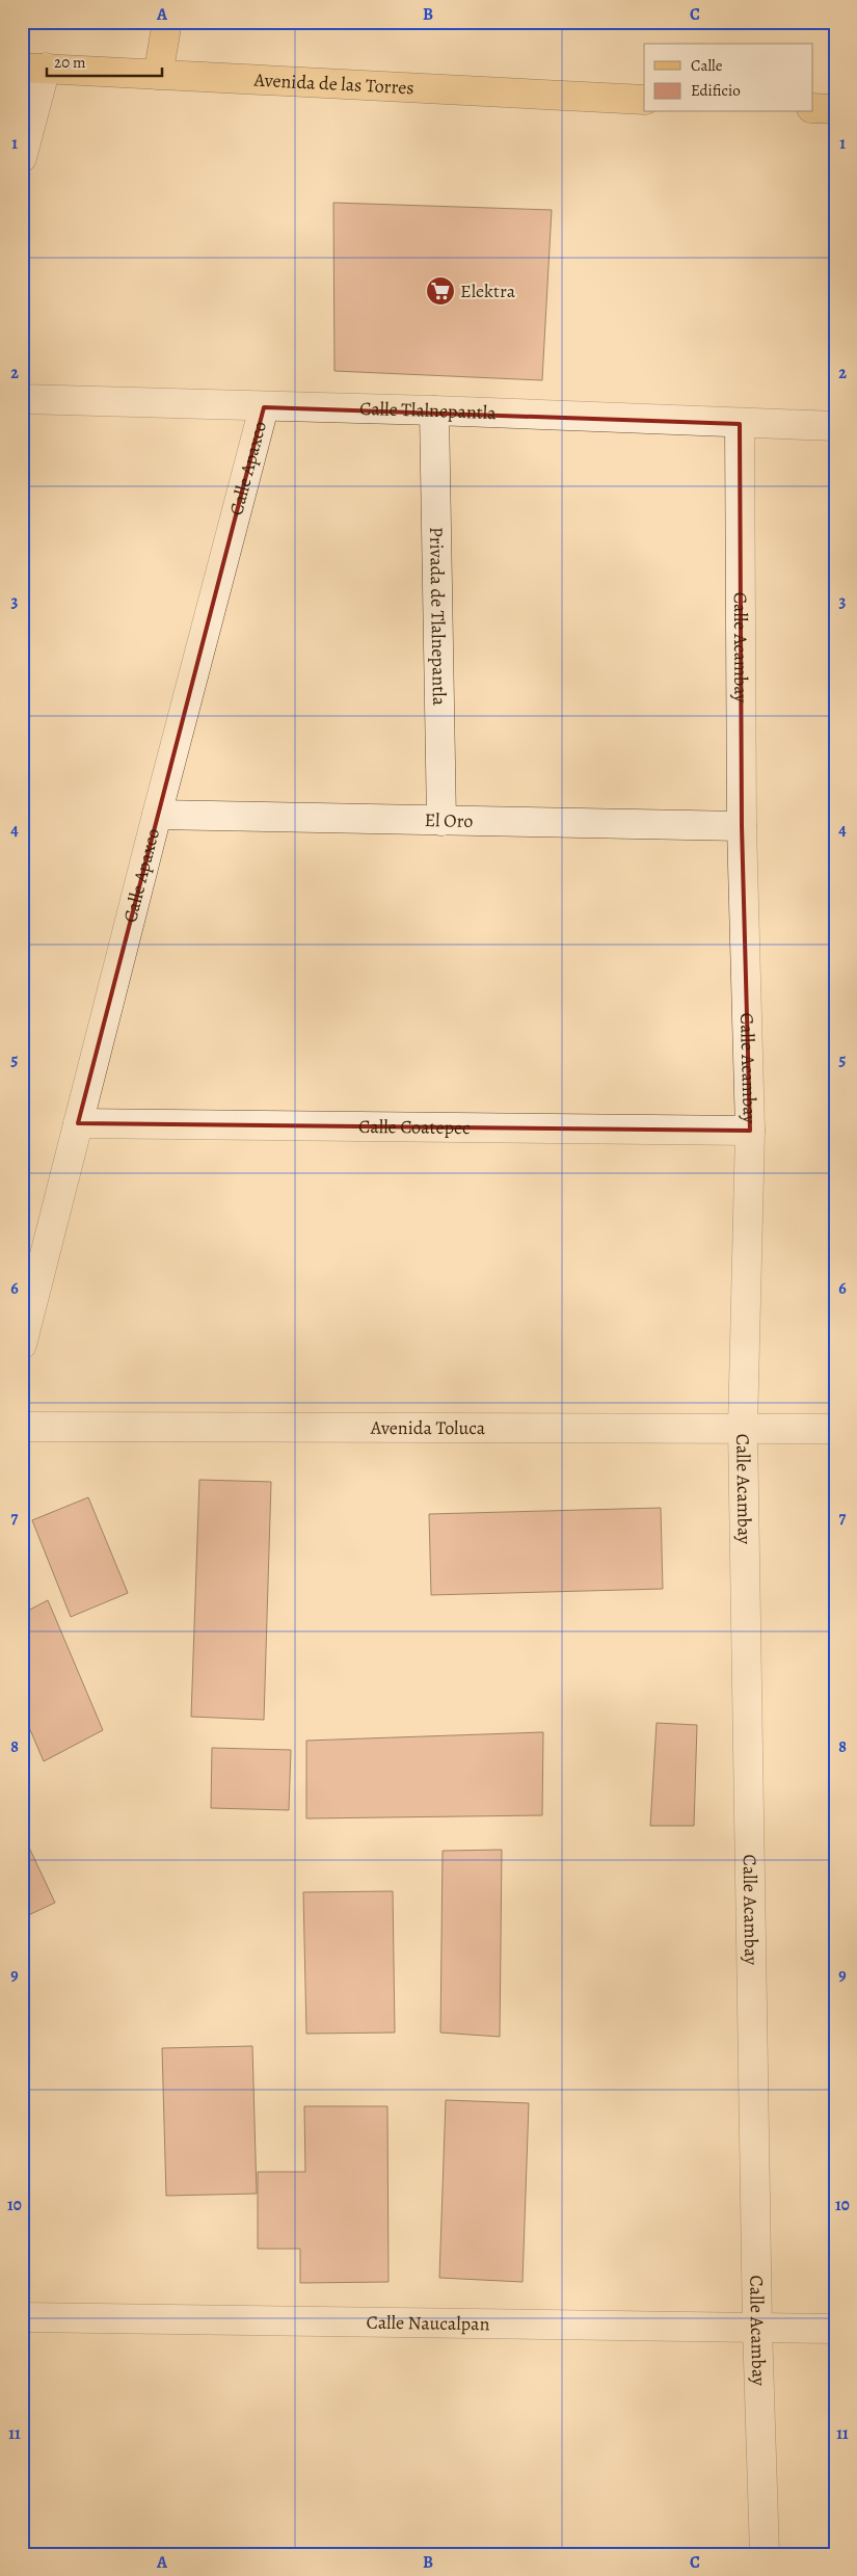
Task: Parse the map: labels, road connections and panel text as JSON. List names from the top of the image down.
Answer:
{
  "streets": {
    "main road": ["Avenida de las Torres"],
    "street": [
      "Calle Tlalnepantla",
      "Calle Apaxco",
      "Privada de Tlalnepantla",
      "Calle Acambay",
      "El Oro",
      "Calle Coatepec",
      "Avenida Toluca",
      "Calle Naucalpan"
    ]
  },
  "crossings": [
    ["Calle Tlalnepantla", "Calle Apaxco"],
    ["Calle Tlalnepantla", "Privada de Tlalnepantla"],
    ["Calle Tlalnepantla", "Calle Acambay"],
    ["Calle Apaxco", "El Oro"],
    ["Calle Apaxco", "Calle Coatepec"],
    ["Privada de Tlalnepantla", "El Oro"],
    ["Calle Acambay", "El Oro"],
    ["Calle Acambay", "Calle Coatepec"],
    ["Calle Acambay", "Avenida Toluca"],
    ["Calle Acambay", "Calle Naucalpan"]
  ],
  "places": {
    "supermarket": ["Elektra"]
  },
  "legend": ["Calle", "Edificio"],
  "scale_bar": "20 m",
  "grid": {
    "columns": ["A", "B", "C"],
    "rows": [
      "1",
      "2",
      "3",
      "4",
      "5",
      "6",
      "7",
      "8",
      "9",
      "10",
      "11"
    ]
  }
}
